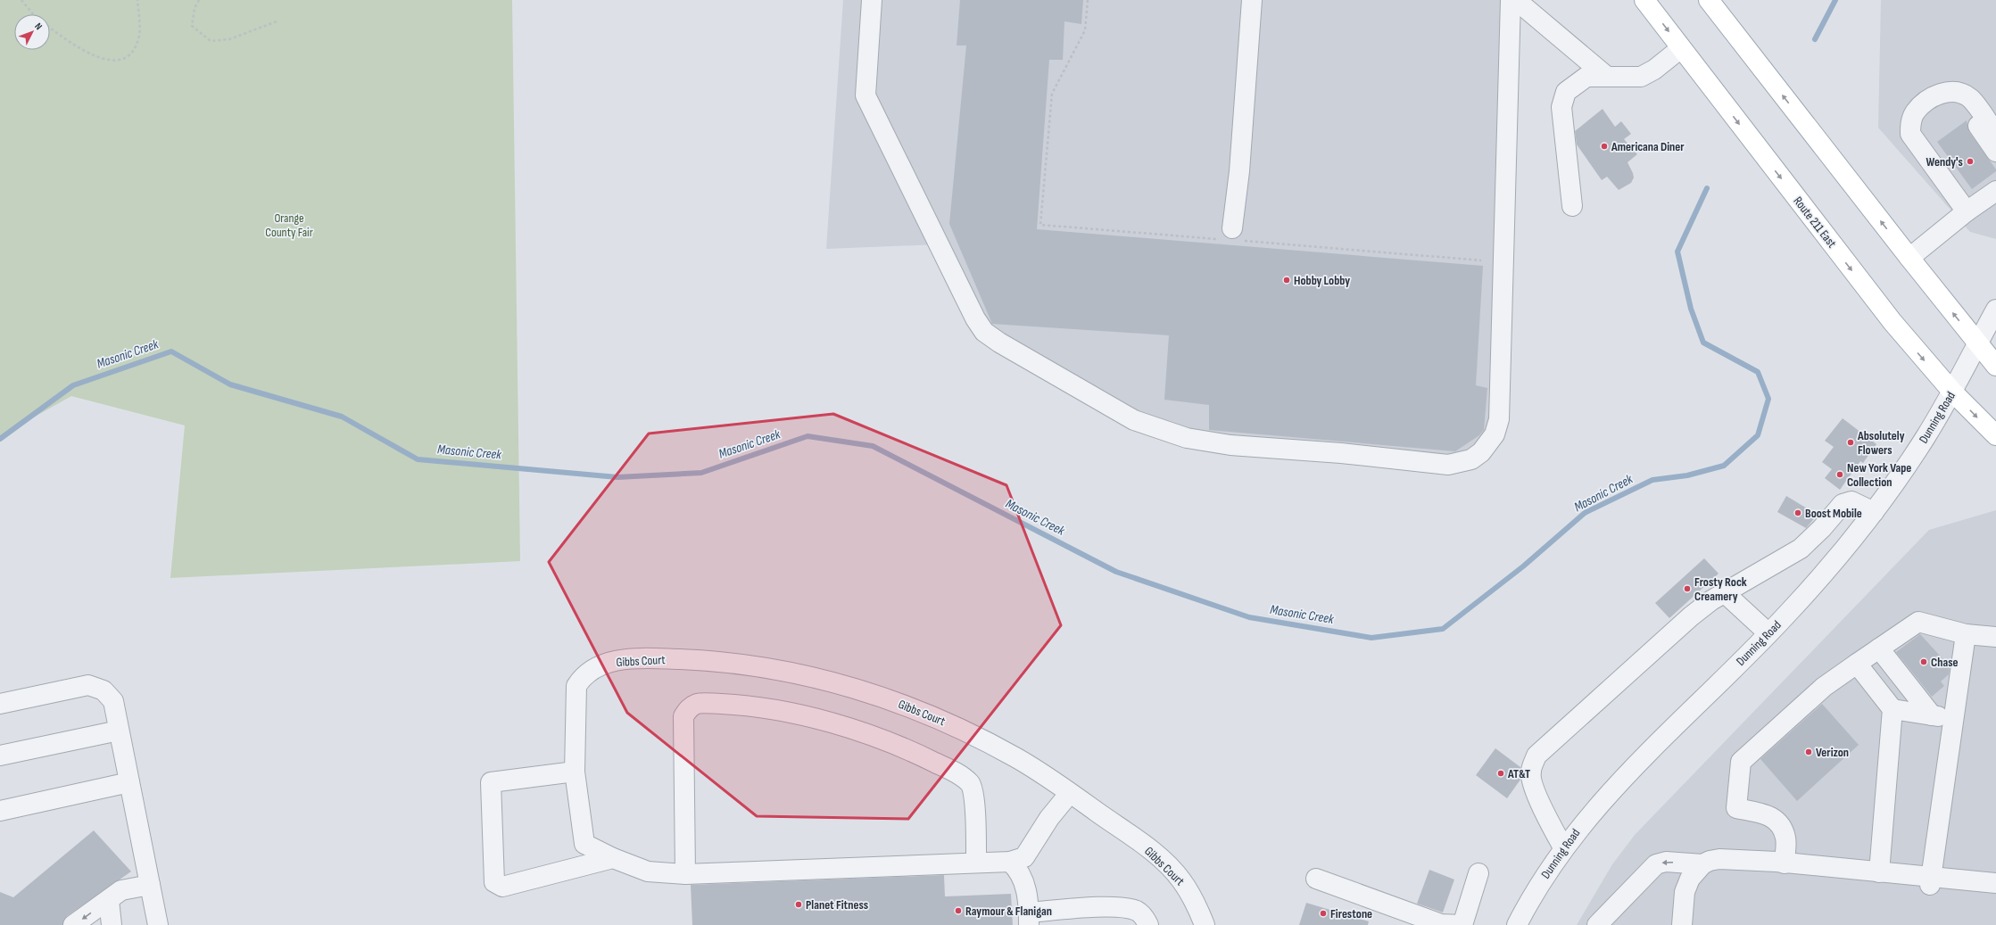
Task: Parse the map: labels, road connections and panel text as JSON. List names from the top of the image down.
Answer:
{
  "streets": {
    "main road": ["Route 211 East"],
    "street": ["Dunning Road", "Gibbs Court"]
  },
  "crossings": [
    ["Route 211 East", "Dunning Road"]
  ],
  "water": ["Masonic Creek"],
  "parks": ["Orange County Fair"],
  "places": [
    "Americana Diner",
    "Wendy's",
    "Hobby Lobby",
    "Absolutely Flowers",
    "New York Vape Collection",
    "Boost Mobile",
    "Frosty Rock Creamery",
    "Chase",
    "Verizon",
    "AT&T",
    "Planet Fitness",
    "Raymour & Flanigan",
    "Firestone"
  ],
  "north": "top right"
}
